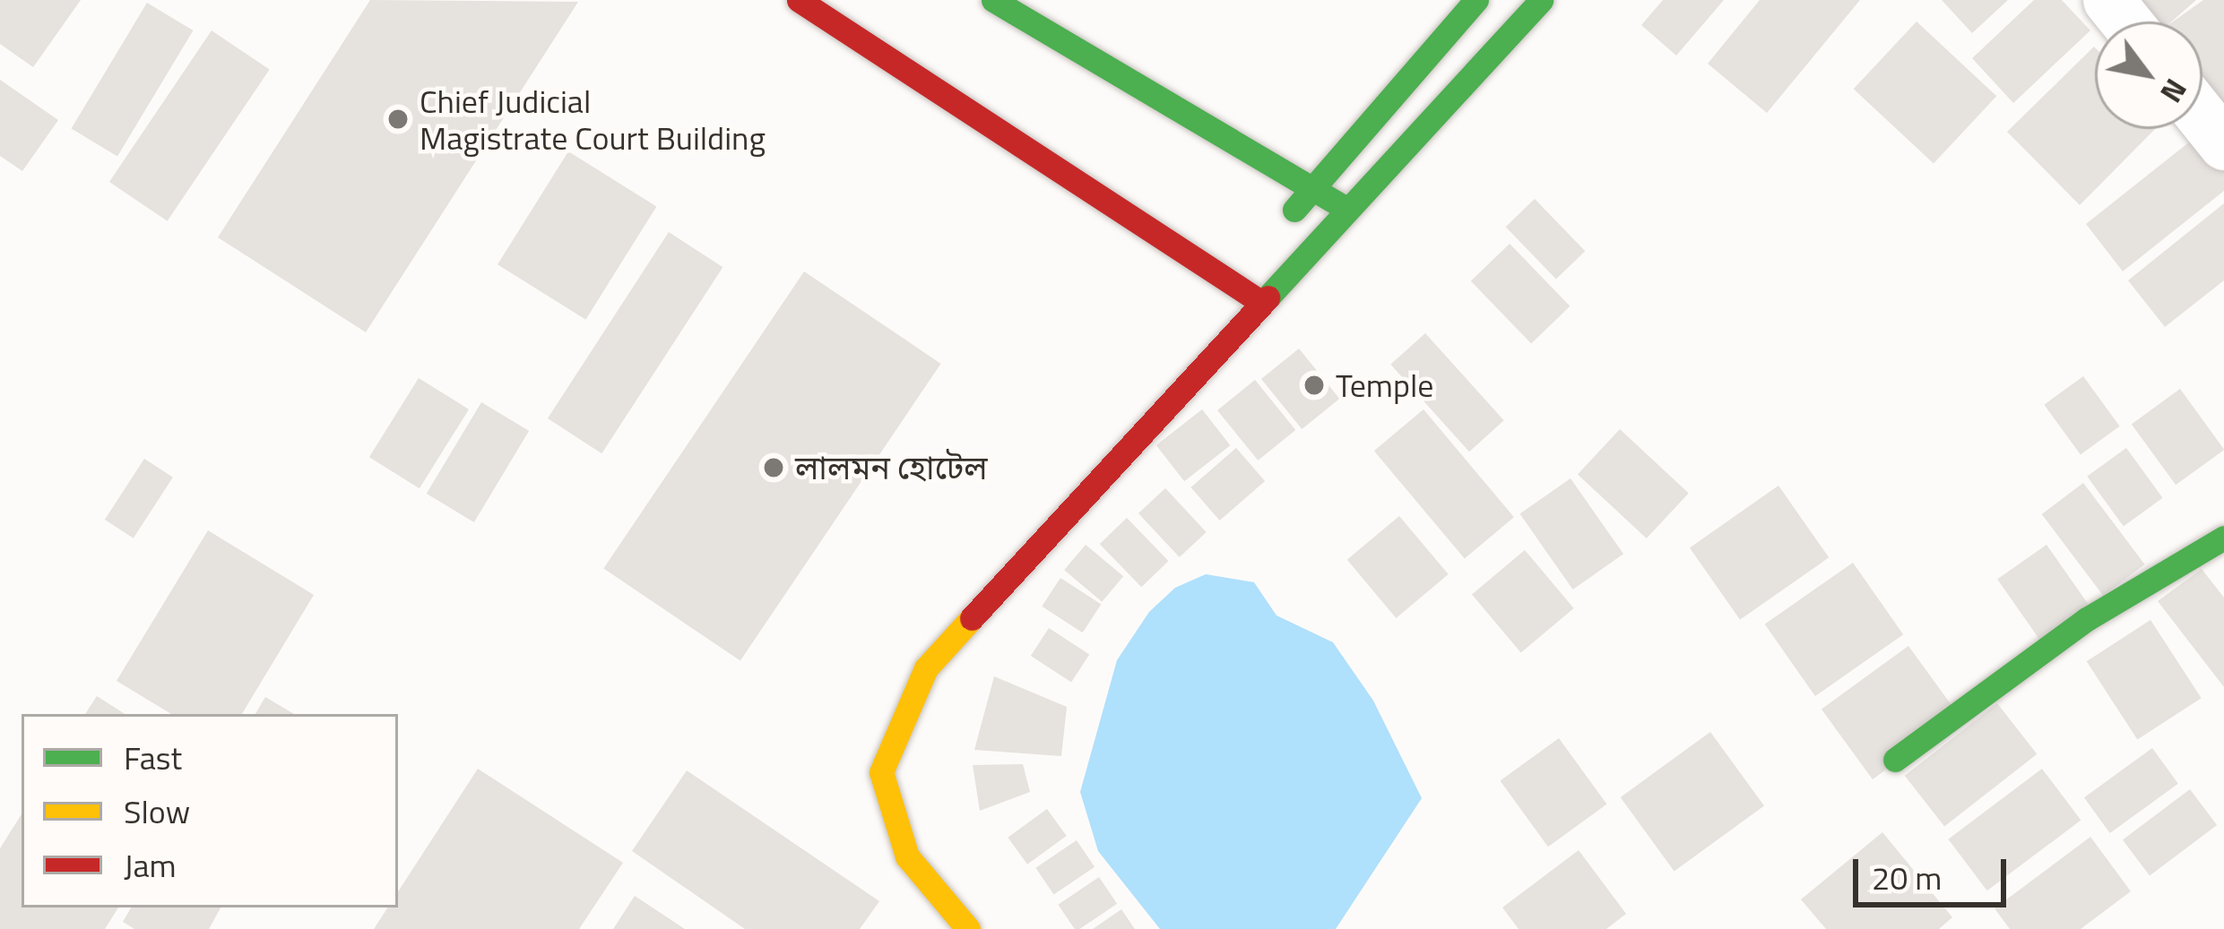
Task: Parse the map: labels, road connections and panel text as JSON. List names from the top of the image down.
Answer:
{
  "places": ["Chief Judicial Magistrate Court Building", "Temple", "লালমন হোটেল"],
  "legend": ["Fast", "Slow", "Jam"],
  "scale_bar": "20 m",
  "north": "bottom right"
}
